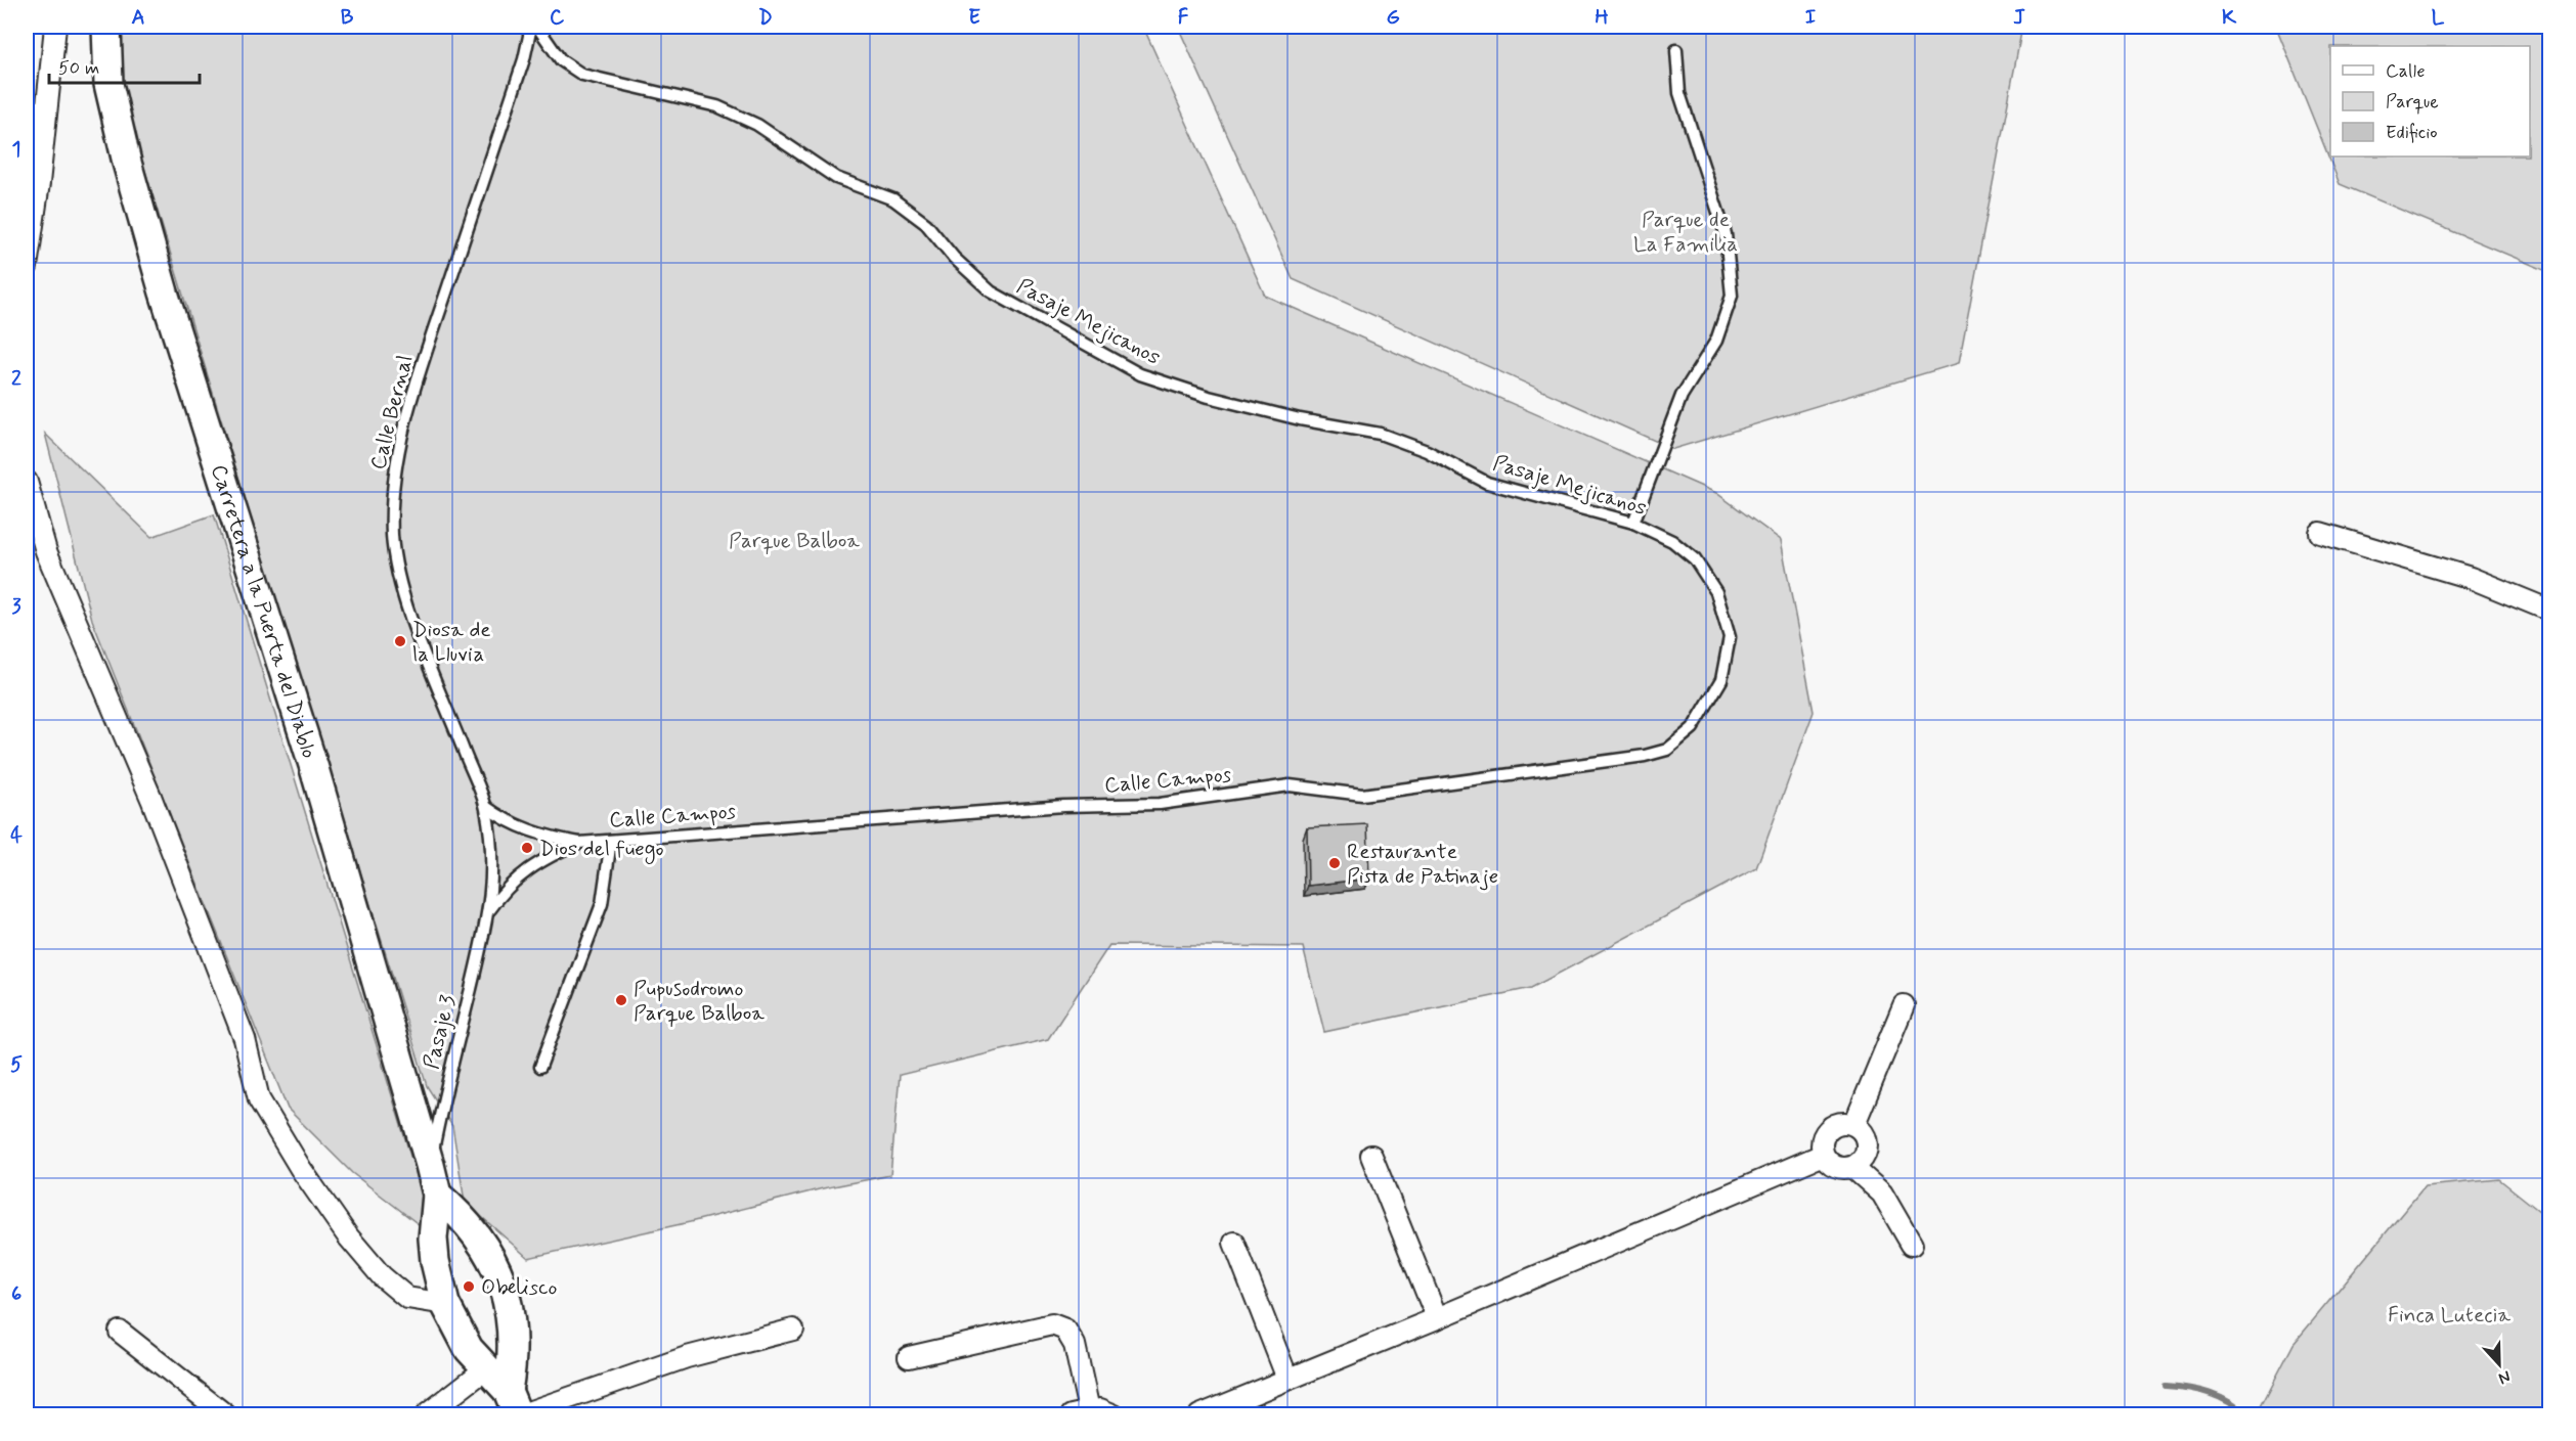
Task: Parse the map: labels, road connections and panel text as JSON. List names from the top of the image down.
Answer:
{
  "streets": {
    "main road": ["Carretera a la Puerta del Diablo"],
    "lane": [
      "Pasaje Mejicanos",
      "Calle Bernal",
      "Calle Campos",
      "Pasaje 3"
    ]
  },
  "crossings": [
    ["Pasaje Mejicanos", "Calle Campos"],
    ["Calle Bernal", "Pasaje 3"],
    ["Carretera a la Puerta del Diablo", "Pasaje 3"]
  ],
  "parks": ["Parque de La Familia", "Parque Balboa", "Finca Lutecia"],
  "places": [
    "Diosa de la Lluvia",
    "Dios del fuego",
    "Restaurante Pista de Patinaje",
    "Pupusodromo Parque Balboa",
    "Obelisco"
  ],
  "legend": ["Calle", "Parque", "Edificio"],
  "scale_bar": "50 m",
  "north": "bottom",
  "grid": {
    "columns": [
      "A",
      "B",
      "C",
      "D",
      "E",
      "F",
      "G",
      "H",
      "I",
      "J",
      "K",
      "L"
    ],
    "rows": [
      "1",
      "2",
      "3",
      "4",
      "5",
      "6"
    ]
  }
}
